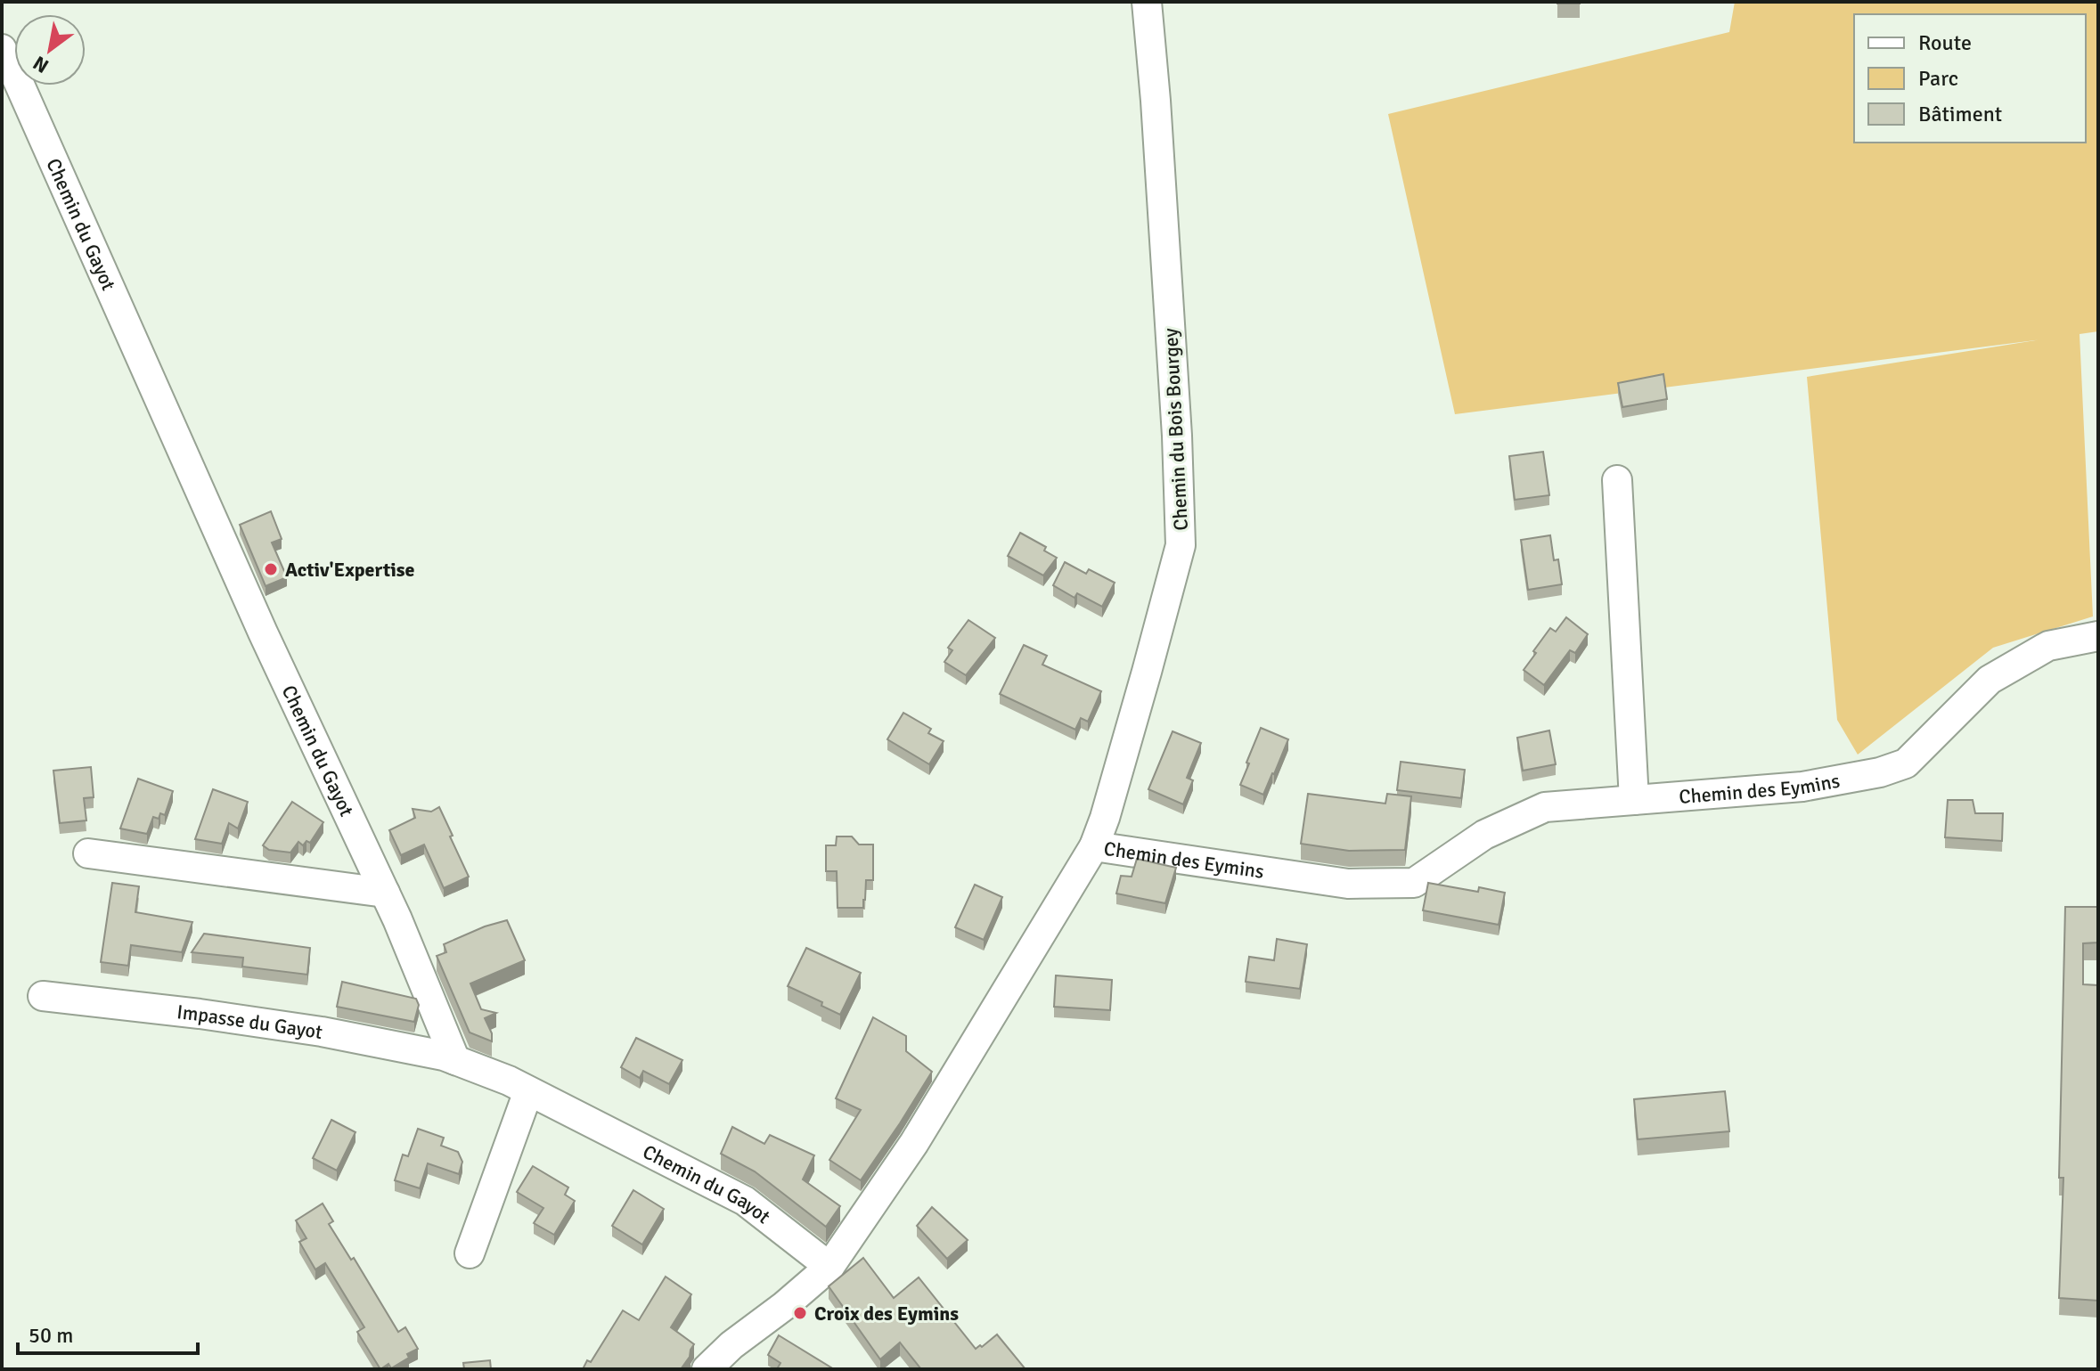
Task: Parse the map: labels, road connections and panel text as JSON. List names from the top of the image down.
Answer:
{
  "streets": {
    "street": [
      "Chemin du Gayot",
      "Chemin du Bois Bourgey",
      "Chemin des Eymins",
      "Impasse du Gayot"
    ]
  },
  "crossings": [
    ["Chemin du Gayot", "Chemin des Eymins"],
    ["Chemin du Gayot", "Impasse du Gayot"],
    ["Chemin du Bois Bourgey", "Chemin des Eymins"]
  ],
  "places": ["Activ'Expertise", "Croix des Eymins"],
  "legend": ["Route", "Parc", "Bâtiment"],
  "scale_bar": "50 m",
  "north": "bottom left"
}
